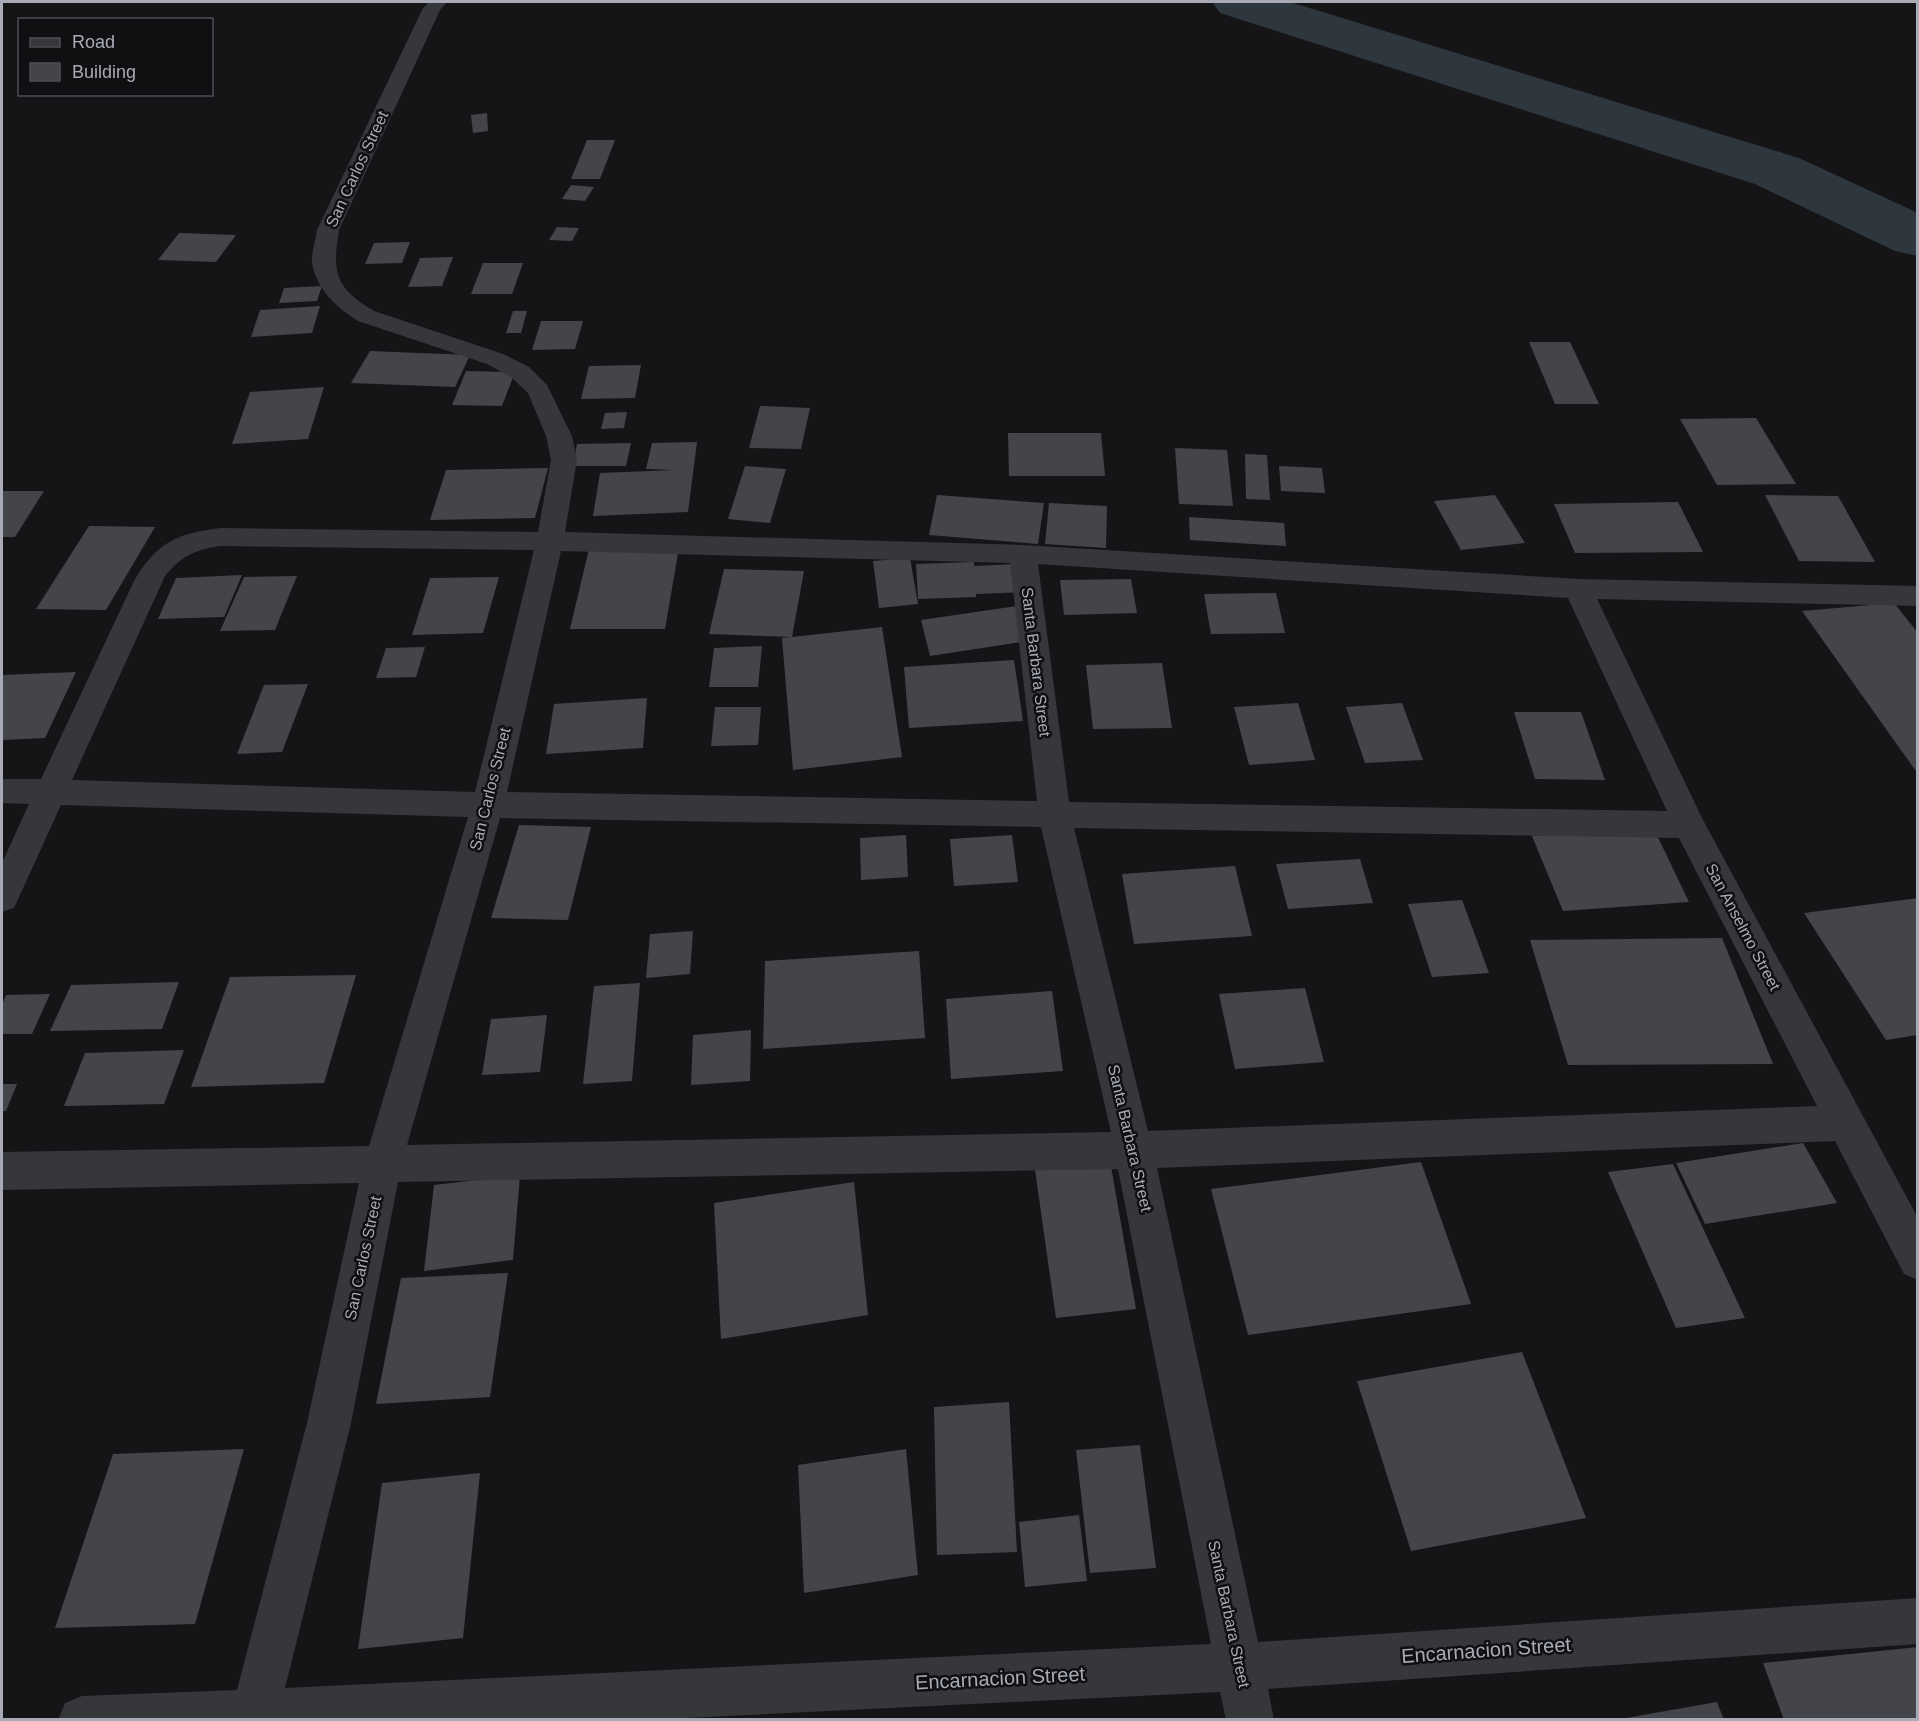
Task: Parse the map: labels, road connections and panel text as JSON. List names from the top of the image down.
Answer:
{
  "streets": {
    "street": [
      "San Carlos Street",
      "Santa Barbara Street",
      "San Anselmo Street",
      "Encarnacion Street"
    ]
  },
  "crossings": [
    ["San Carlos Street", "Encarnacion Street"],
    ["Santa Barbara Street", "Encarnacion Street"]
  ],
  "legend": ["Road", "Building"]
}
